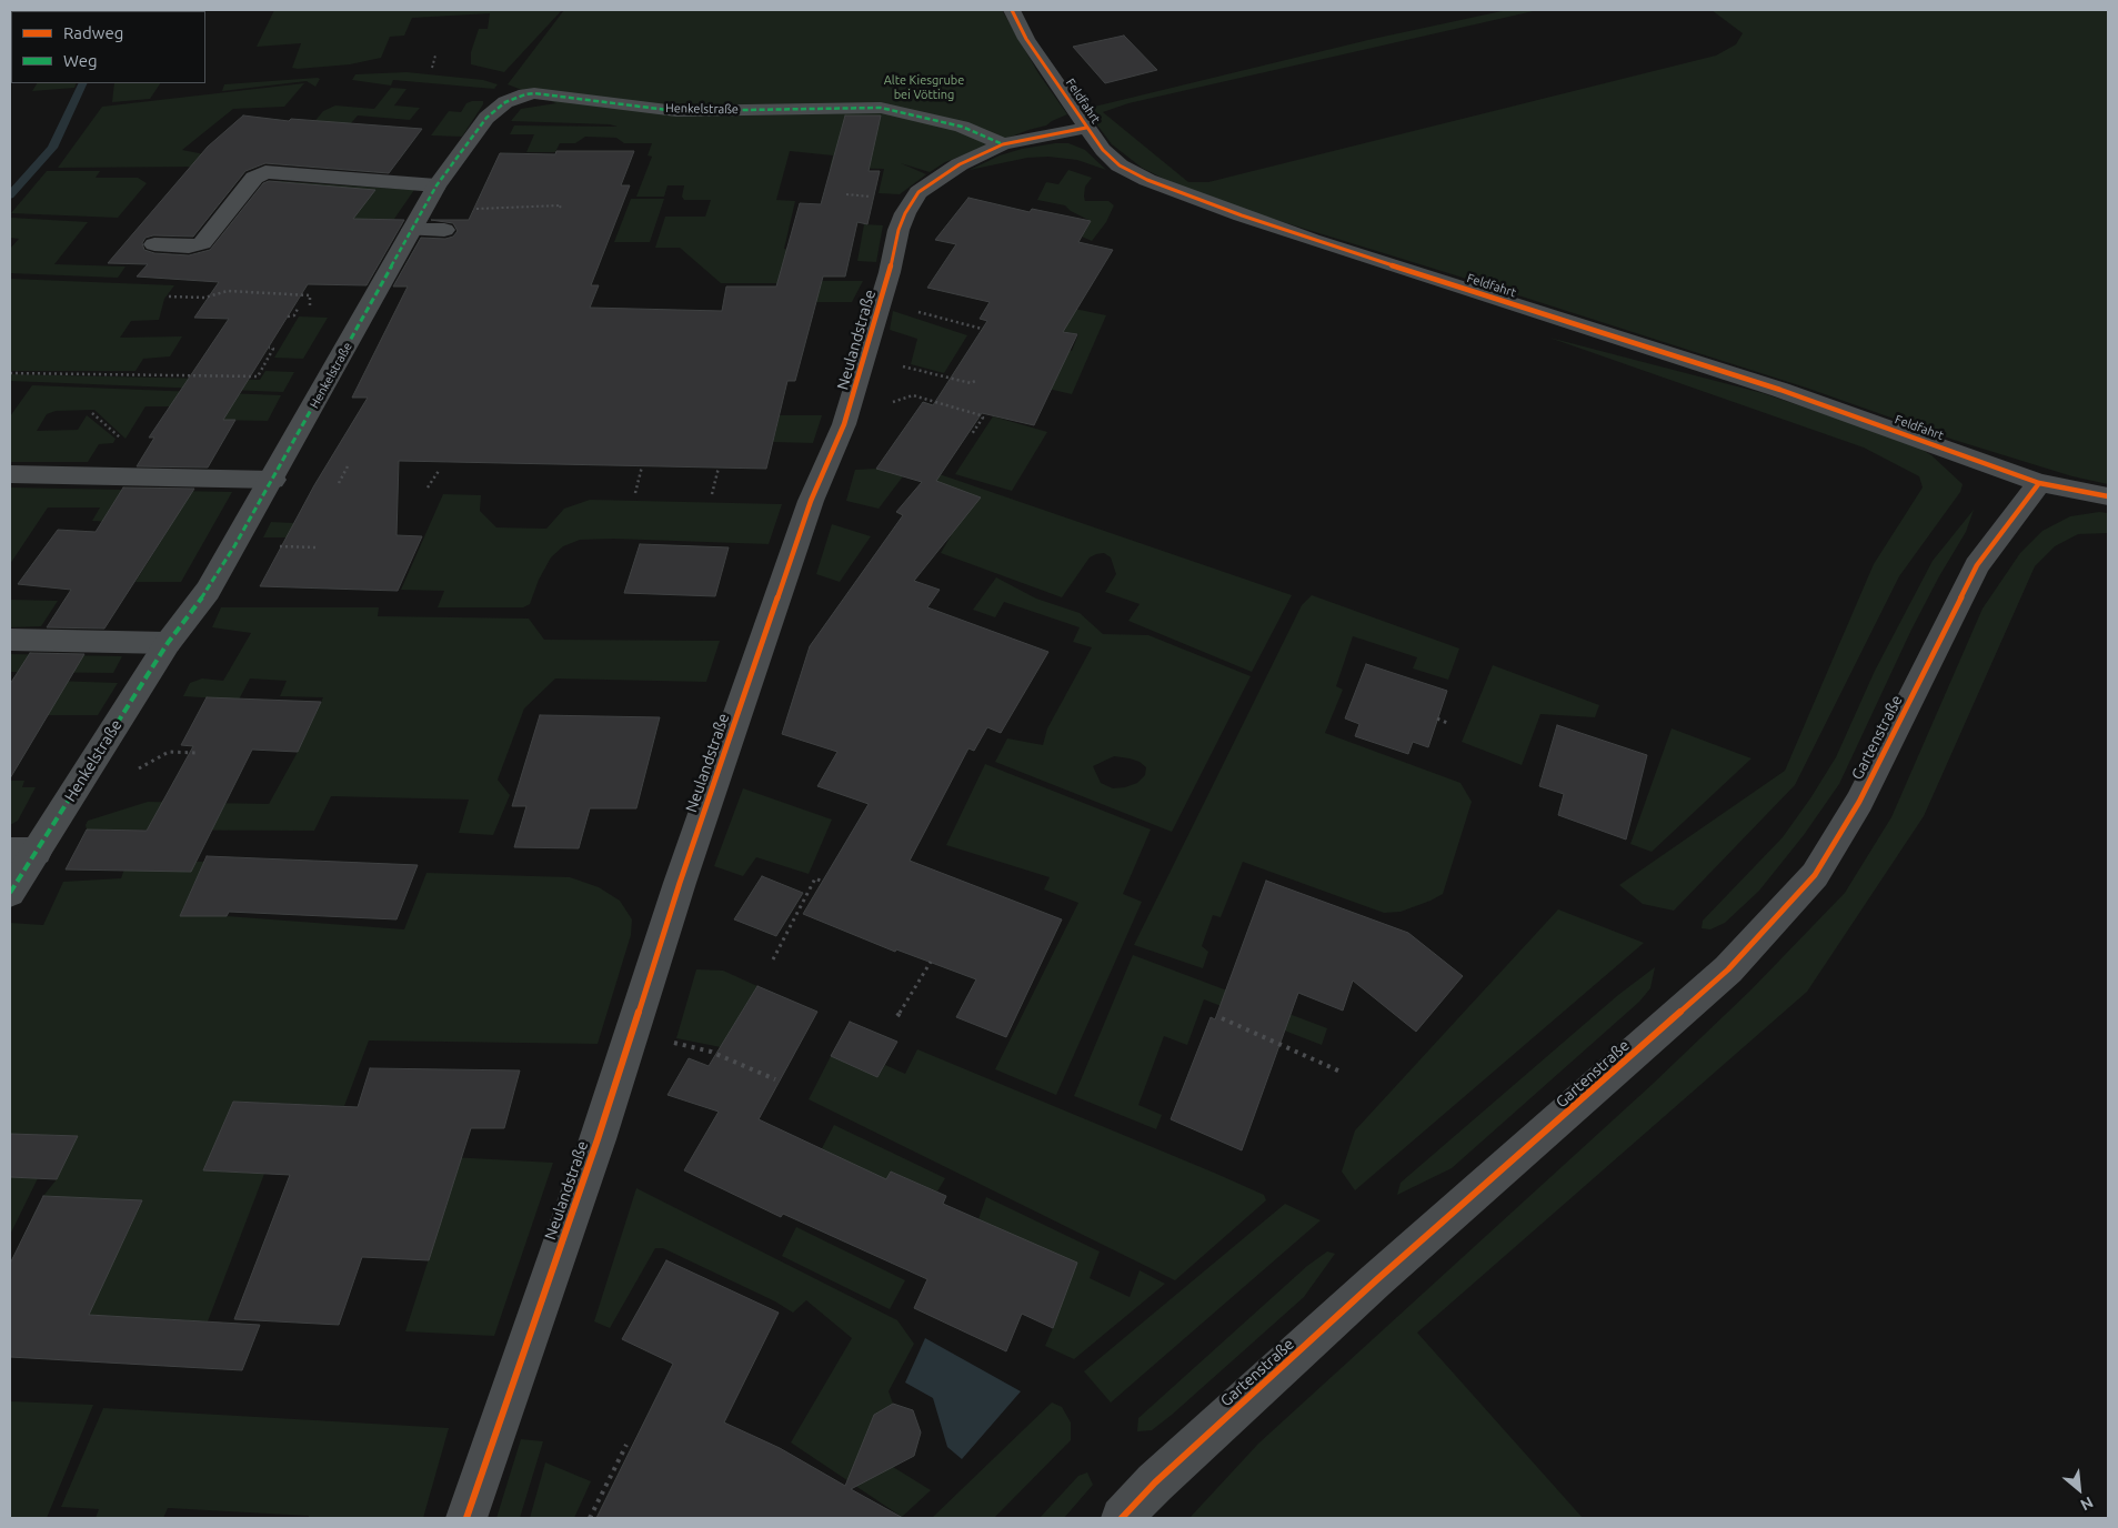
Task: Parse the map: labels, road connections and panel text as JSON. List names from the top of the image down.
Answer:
{
  "streets": {
    "street": [
      "Feldfahrt",
      "Henkelstraße",
      "Neulandstraße",
      "Gartenstraße"
    ]
  },
  "crossings": [
    ["Feldfahrt", "Neulandstraße"],
    ["Feldfahrt", "Gartenstraße"],
    ["Henkelstraße", "Neulandstraße"]
  ],
  "parks": ["Alte Kiesgrube bei Vötting"],
  "legend": ["Radweg", "Weg"],
  "north": "bottom right"
}
